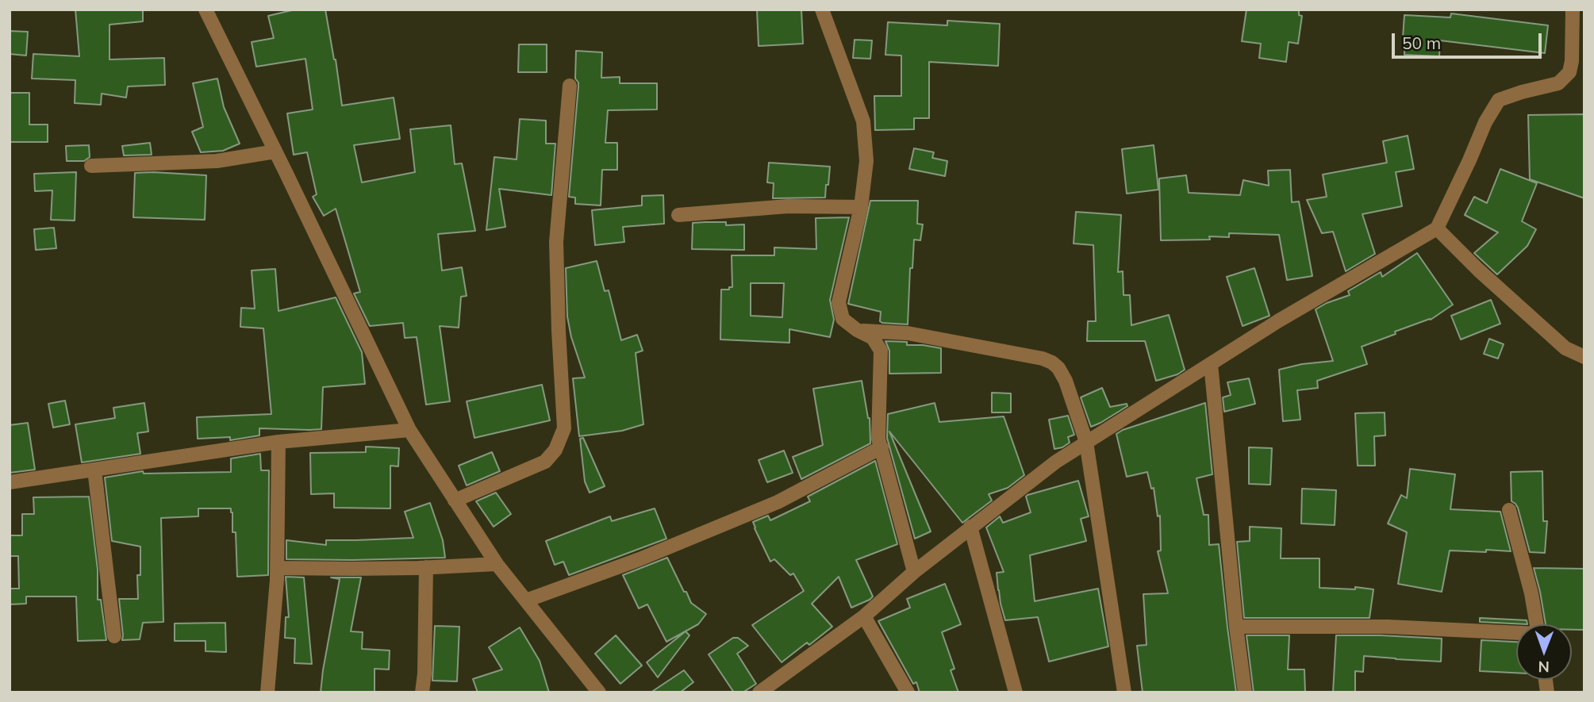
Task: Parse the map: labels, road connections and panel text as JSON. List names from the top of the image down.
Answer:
{
  "scale_bar": "50 m",
  "north": "bottom"
}
